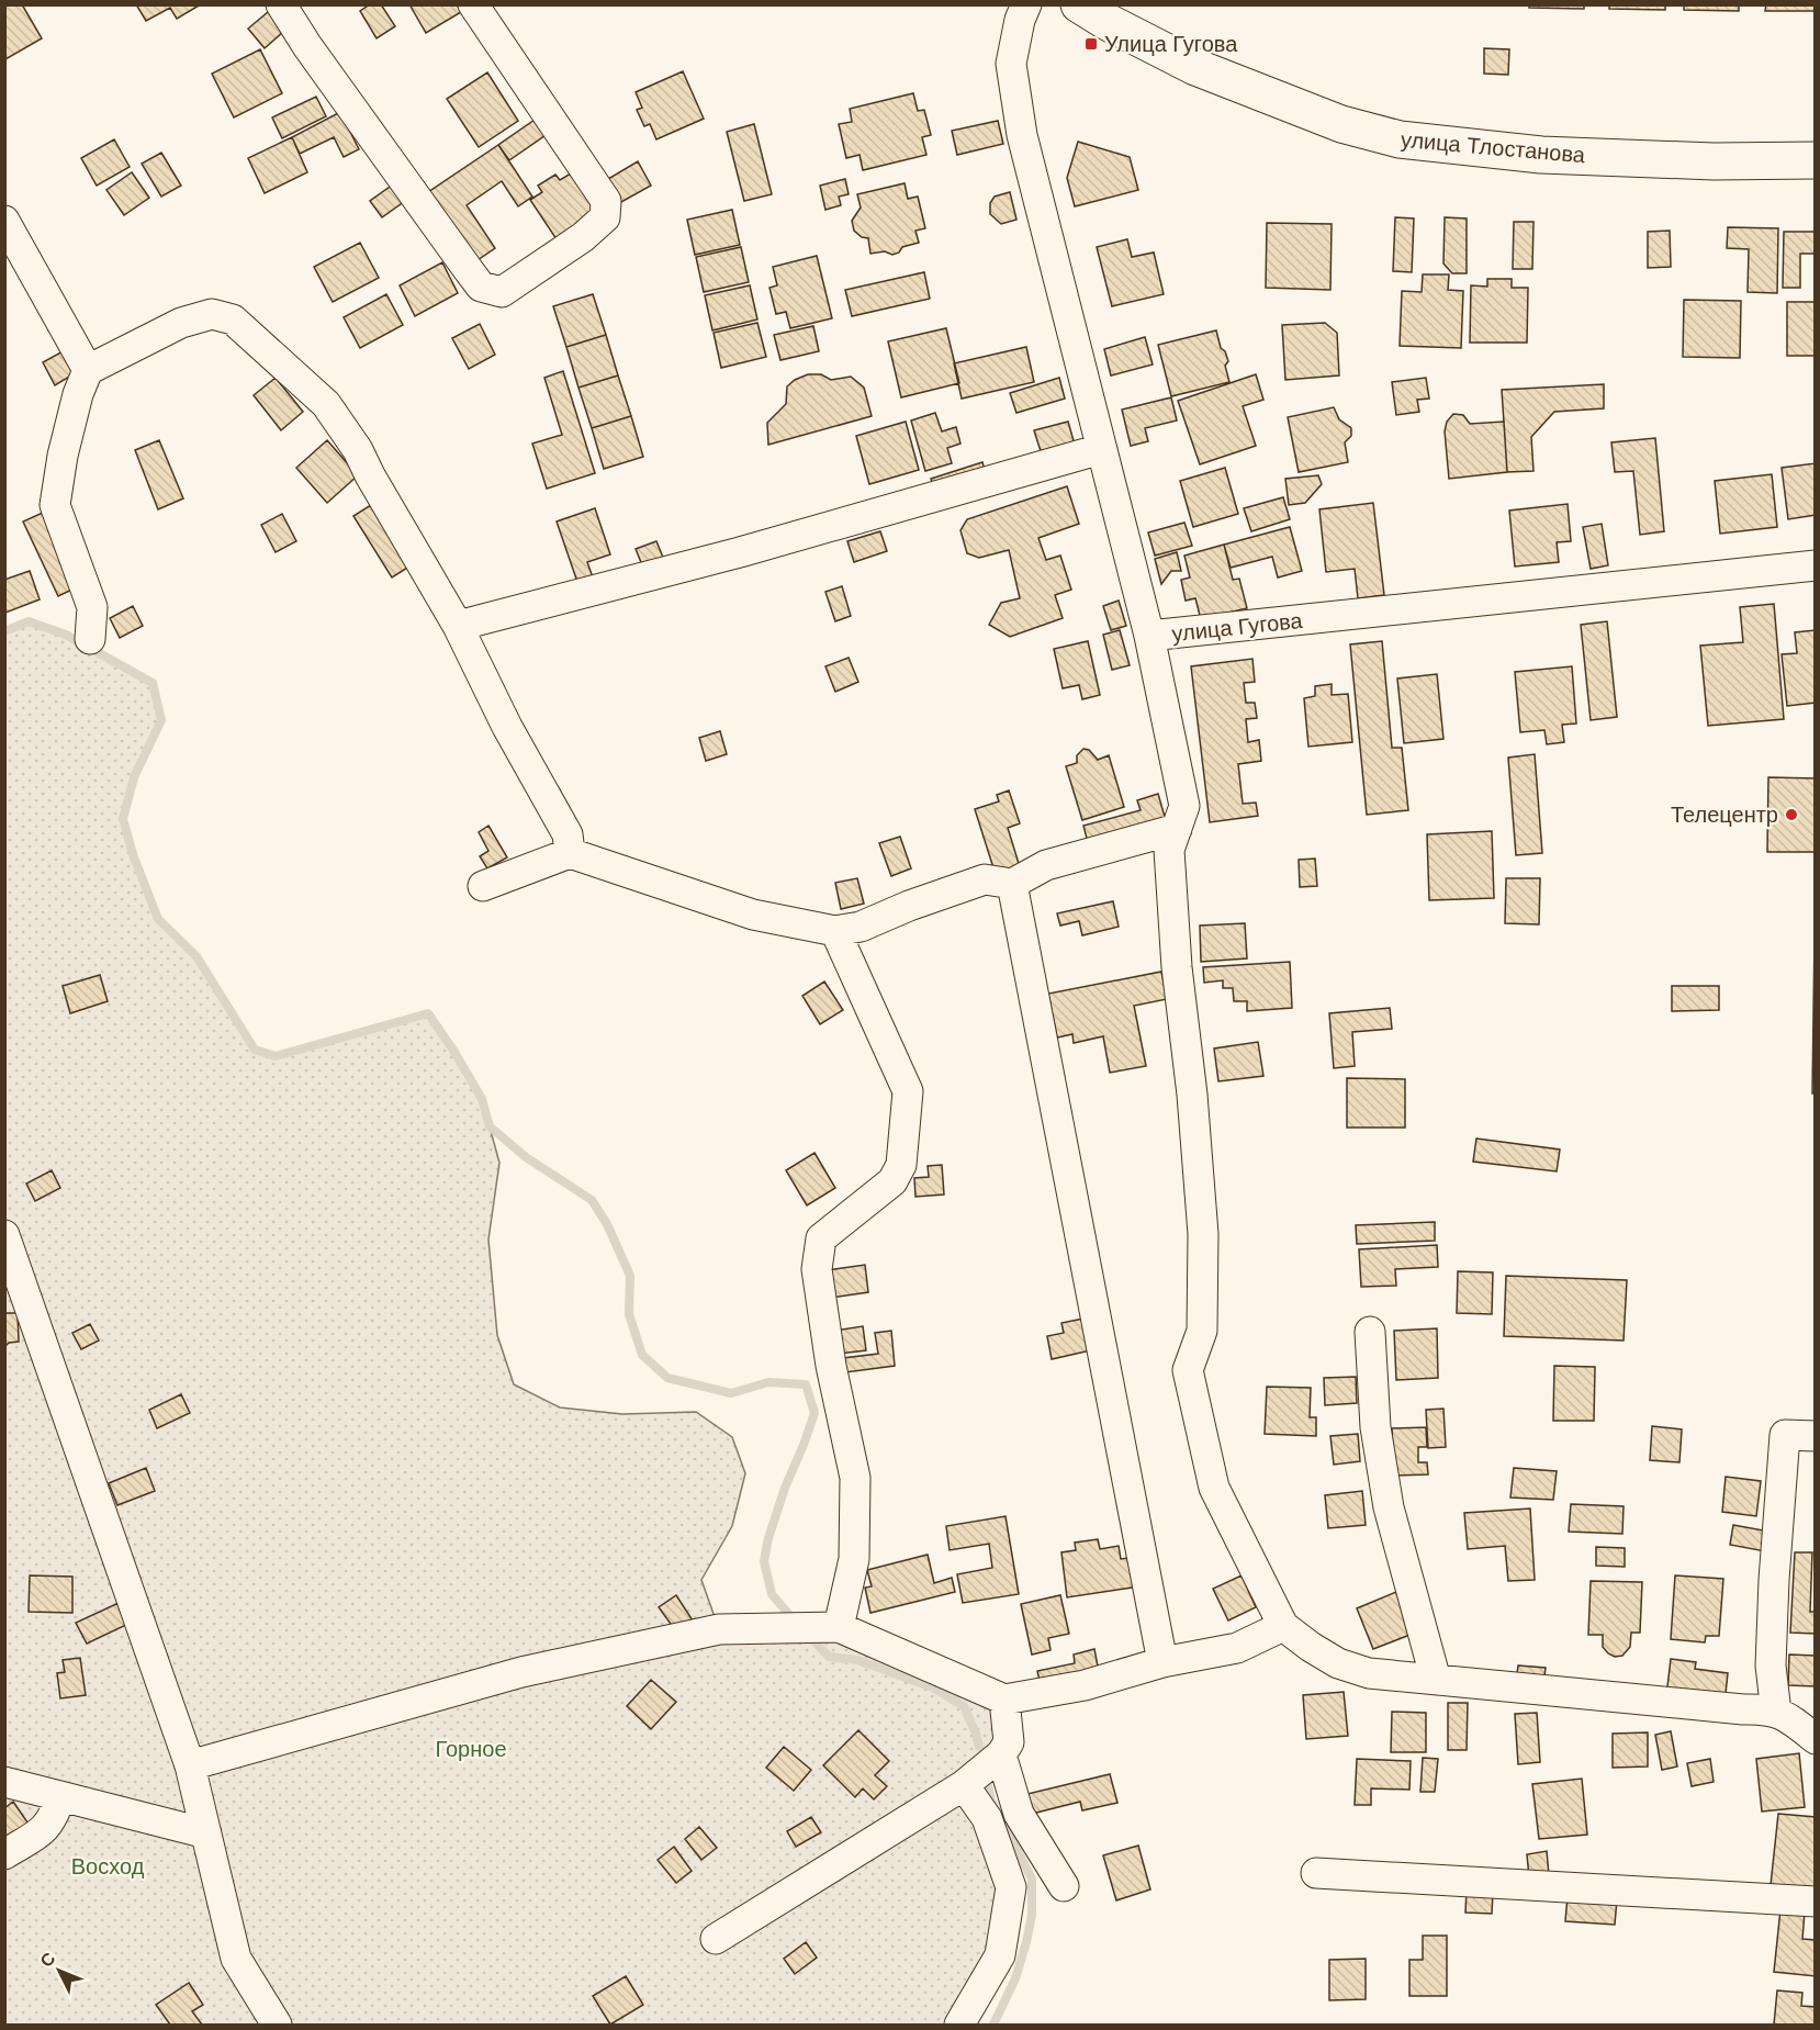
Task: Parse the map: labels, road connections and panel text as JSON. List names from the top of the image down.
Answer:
{
  "streets": {
    "main road": ["улица Тлостанова"],
    "street": ["улица Гугова"]
  },
  "parks": ["Горное", "Восход"],
  "places": {
    "transit": ["Улица Гугова"],
    "other": ["Телецентр"]
  },
  "north": "top left"
}
